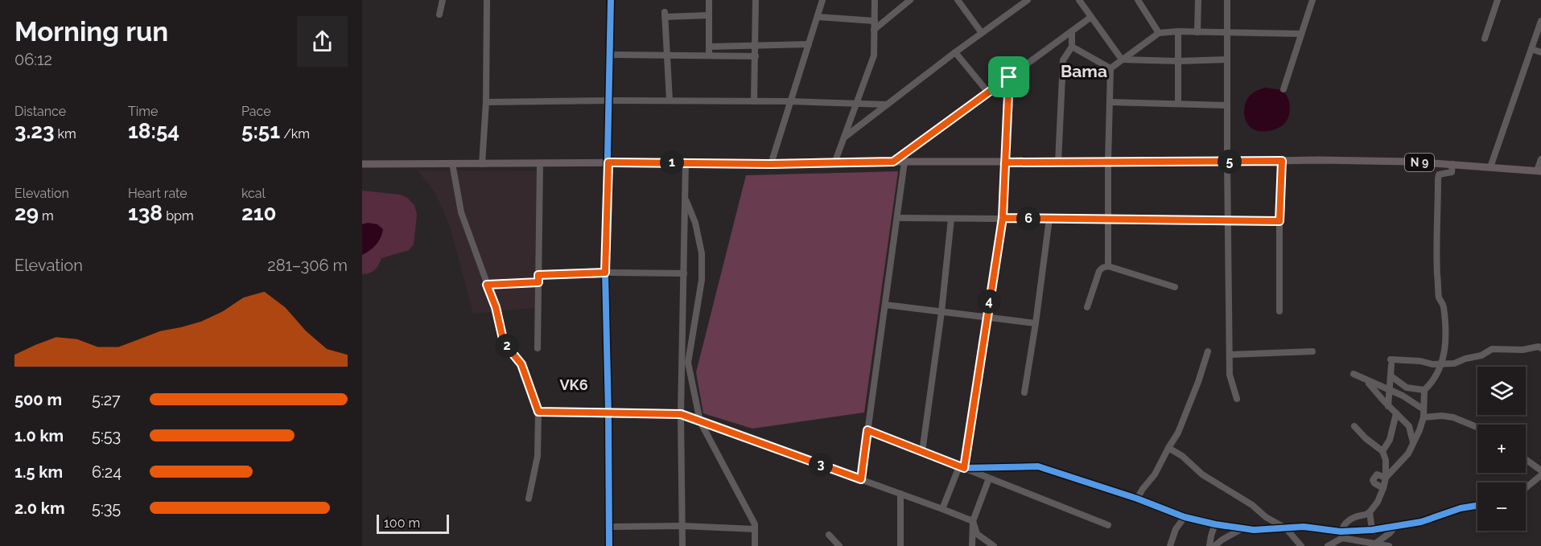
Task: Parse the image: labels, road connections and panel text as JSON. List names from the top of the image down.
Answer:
{
  "streets": {
    "main road": ["N 9"]
  },
  "districts": ["Bama", "VK6"],
  "scale_bar": "100 m",
  "page": {
    "heading": ["Morning run", "06:12"],
    "stats": [
      ["Distance", "3.23 km"],
      ["Time", "18:54"],
      ["Pace", "5:51 /km"],
      ["Elevation", "29 m"],
      ["Heart rate", "138 bpm"],
      ["kcal", "210"]
    ],
    "pins": [
      "5",
      "1",
      "6",
      "4",
      "2",
      "3"
    ],
    "chart": ["Elevation", "281–306 m"],
    "map_buttons": ["+", "−"],
    "list": [
      {
        "name": "500 m",
        "note": "5:27"
      },
      {
        "name": "1.0 km",
        "note": "5:53"
      },
      {
        "name": "1.5 km",
        "note": "6:24"
      },
      {
        "name": "2.0 km",
        "note": "5:35"
      }
    ],
    "scale": "100 m"
  }
}
